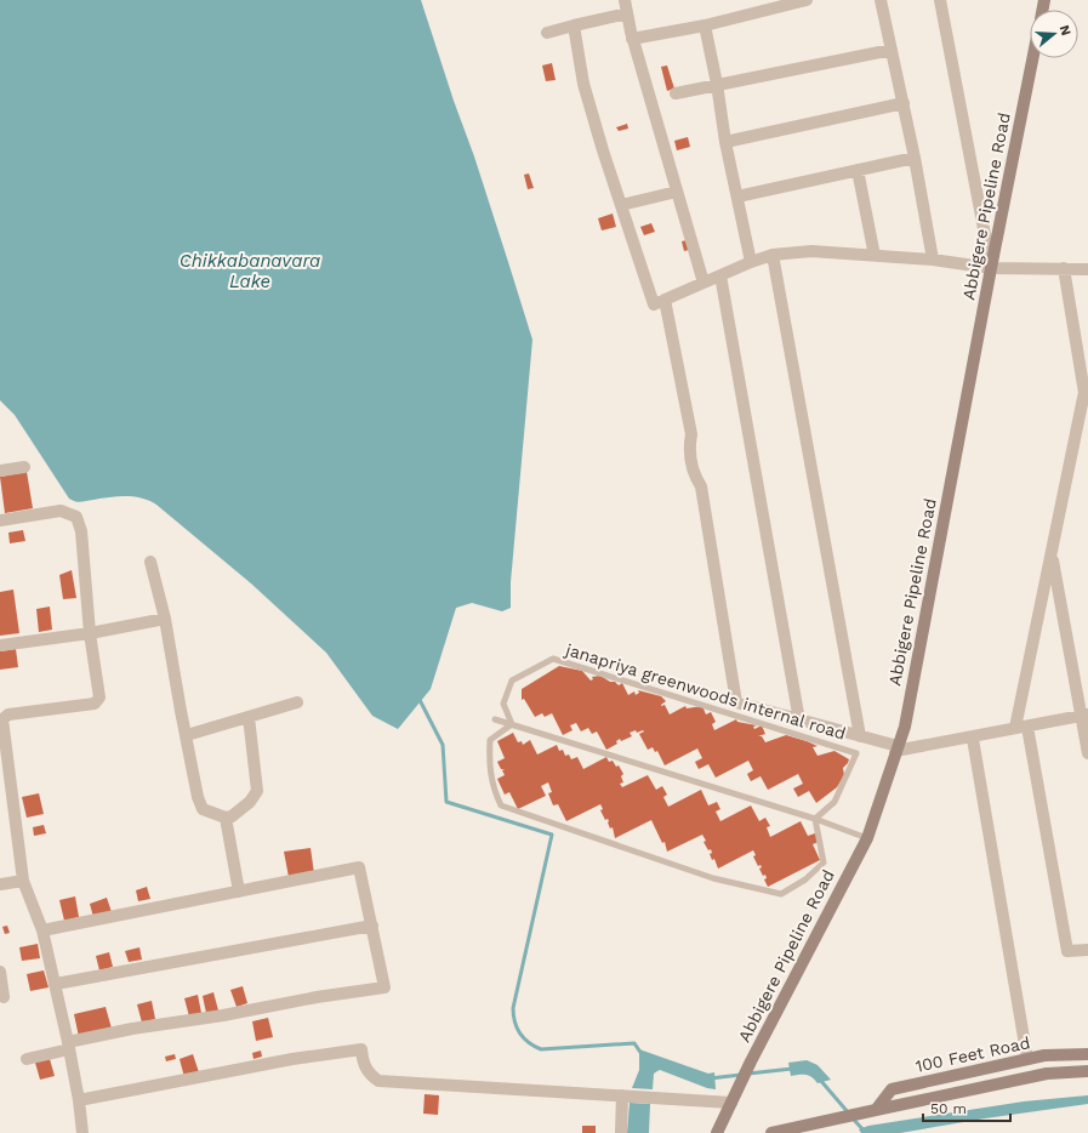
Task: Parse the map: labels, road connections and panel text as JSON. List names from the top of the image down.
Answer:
{
  "streets": {
    "main road": ["Abbigere Pipeline Road", "100 Feet Road"],
    "lane": ["janapriya greenwoods internal road"]
  },
  "water": ["Chikkabanavara Lake"],
  "scale_bar": "50 m",
  "north": "right"
}
